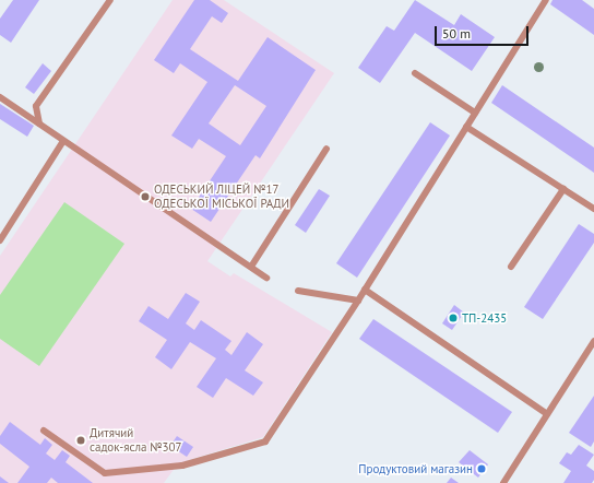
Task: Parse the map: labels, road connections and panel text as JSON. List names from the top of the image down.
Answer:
{
  "places": [
    "ОДЕСЬКИЙ ЛІЦЕЙ №17 ОДЕСЬКОЇ МІСЬКОЇ РАДИ",
    "ТП-2435",
    "Дитячий садок-ясла №307",
    "Продуктовий магазин"
  ],
  "scale_bar": "50 m"
}
